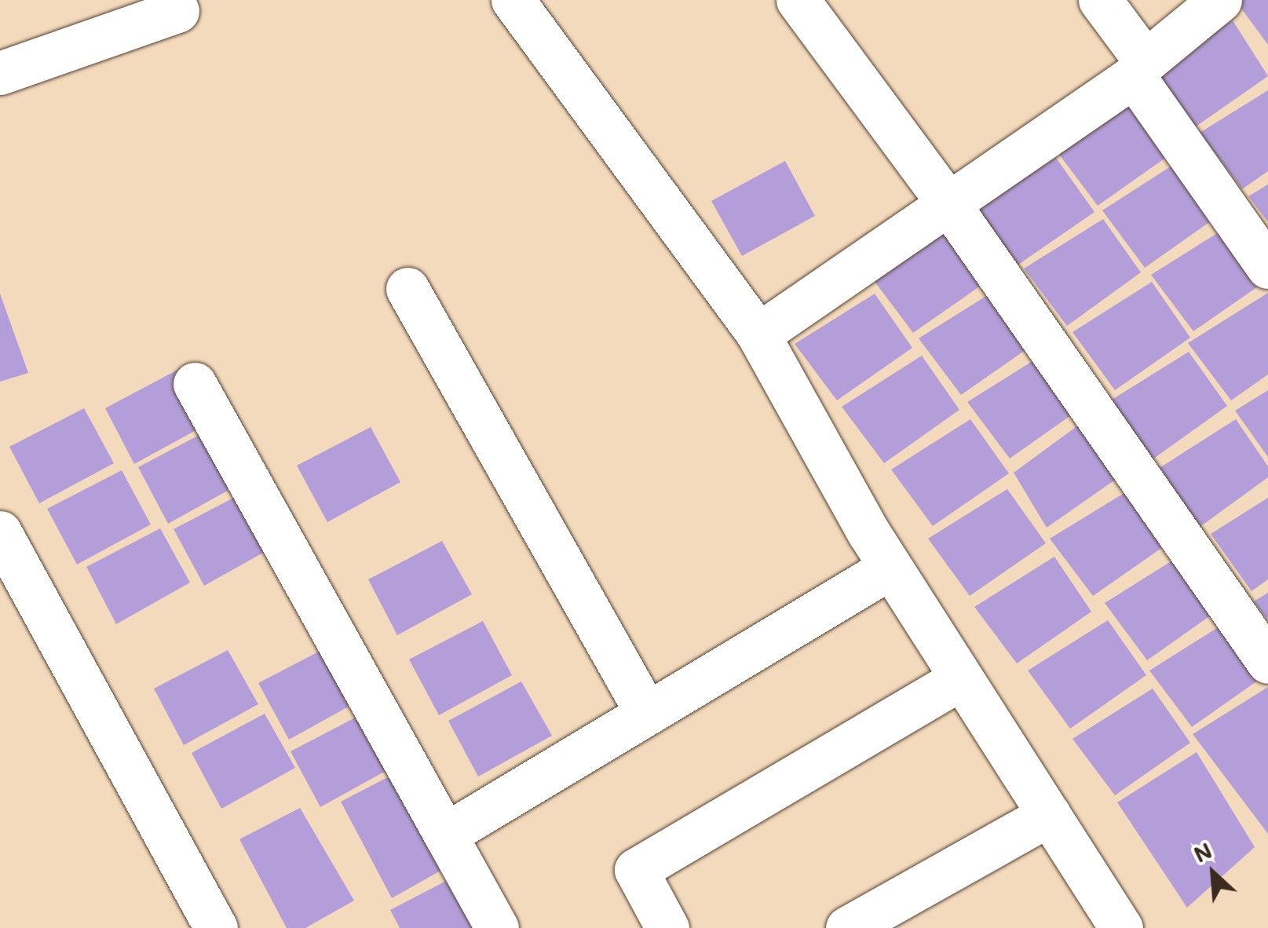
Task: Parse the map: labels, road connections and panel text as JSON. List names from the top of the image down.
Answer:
{
  "north": "top left"
}
